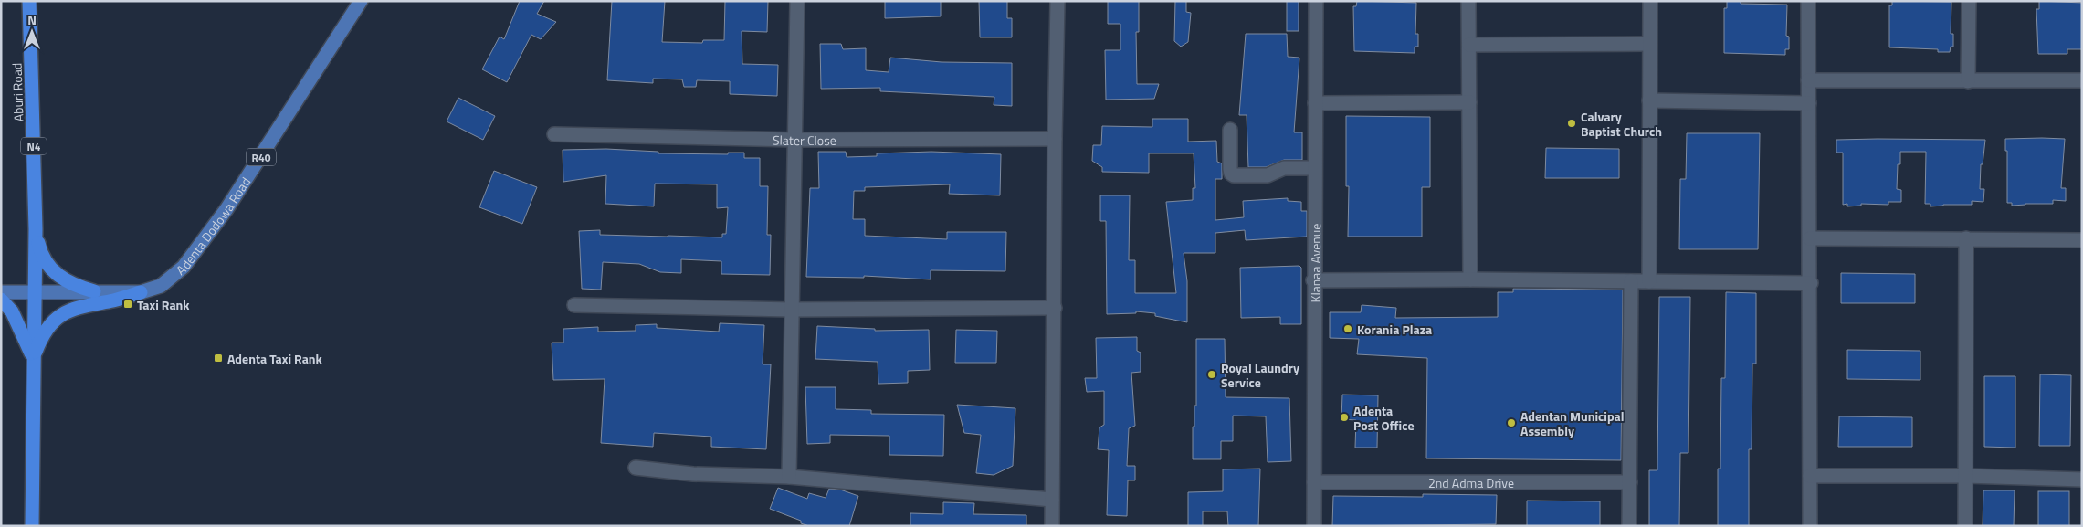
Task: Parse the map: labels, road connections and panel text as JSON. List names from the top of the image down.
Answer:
{
  "streets": {
    "highway": ["Aburi Road", "N4"],
    "main road": ["R40", "Adenta Dodowa Road"],
    "street": ["Slater Close", "Klanaa Avenue", "2nd Adma Drive"]
  },
  "crossings": [
    ["Aburi Road", "N4"],
    ["Aburi Road", "Adenta Dodowa Road"],
    ["N4", "Adenta Dodowa Road"],
    ["Klanaa Avenue", "2nd Adma Drive"]
  ],
  "places": {
    "other": [
      "Calvary Baptist Church",
      "Korania Plaza",
      "Royal Laundry Service",
      "Adenta Post Office",
      "Adentan Municipal Assembly"
    ],
    "transit": ["Taxi Rank", "Adenta Taxi Rank"]
  },
  "north": "top"
}
